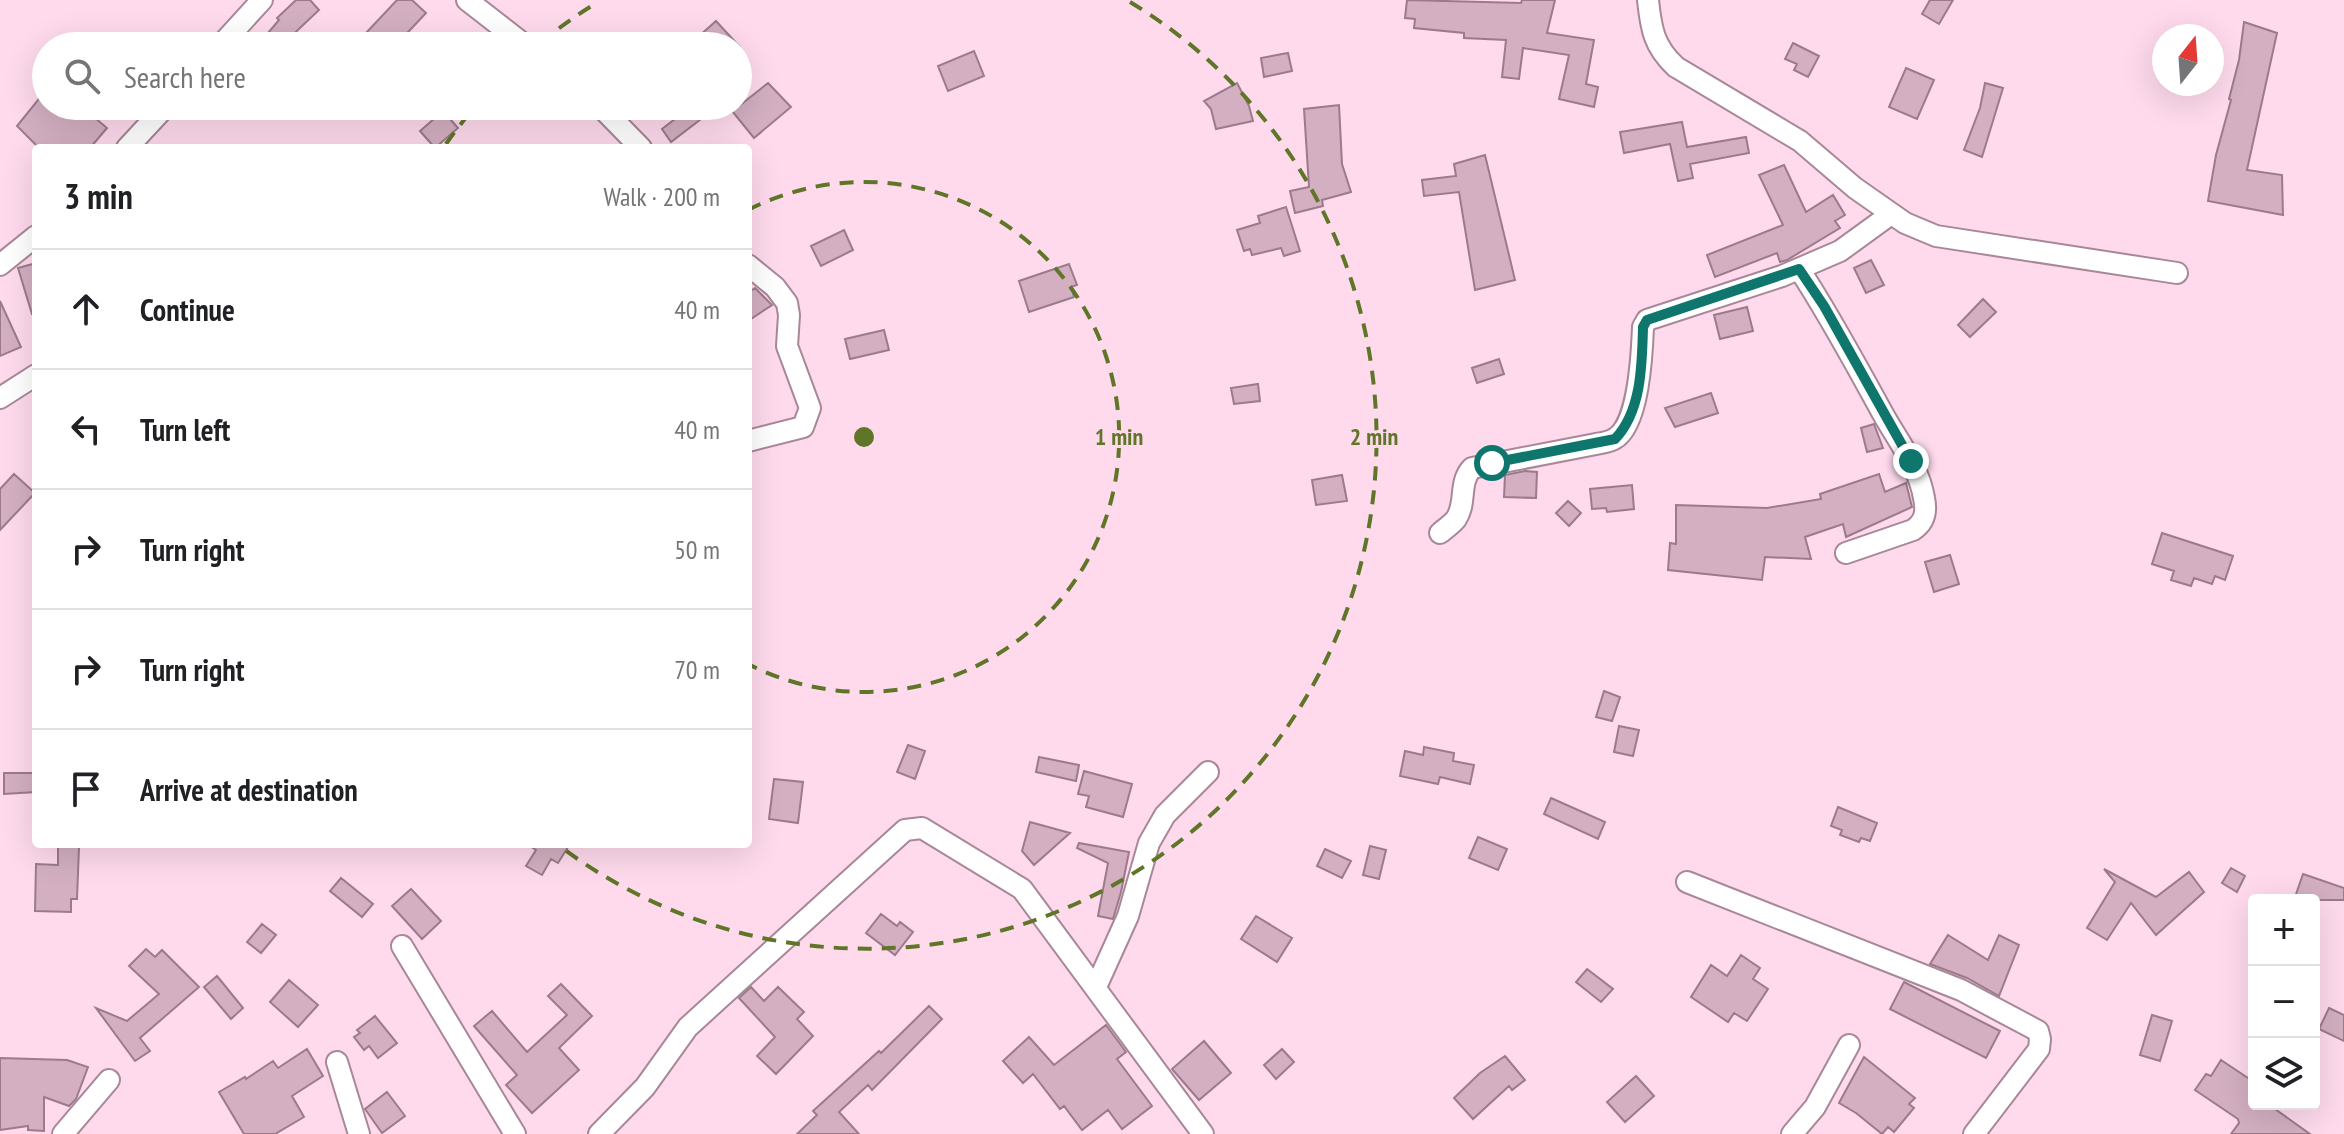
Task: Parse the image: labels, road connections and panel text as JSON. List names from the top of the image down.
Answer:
{
  "north": "top",
  "page": {
    "search": "Search here",
    "heading": ["3 min", "Walk · 200 m"],
    "list": [
      ["Continue", "40 m"],
      ["Turn left", "40 m"],
      ["Turn right", "50 m"],
      ["Turn right", "70 m"],
      "Arrive at destination"
    ],
    "map_buttons": ["+", "−"]
  },
  "rings": ["1 min", "2 min"]
}
